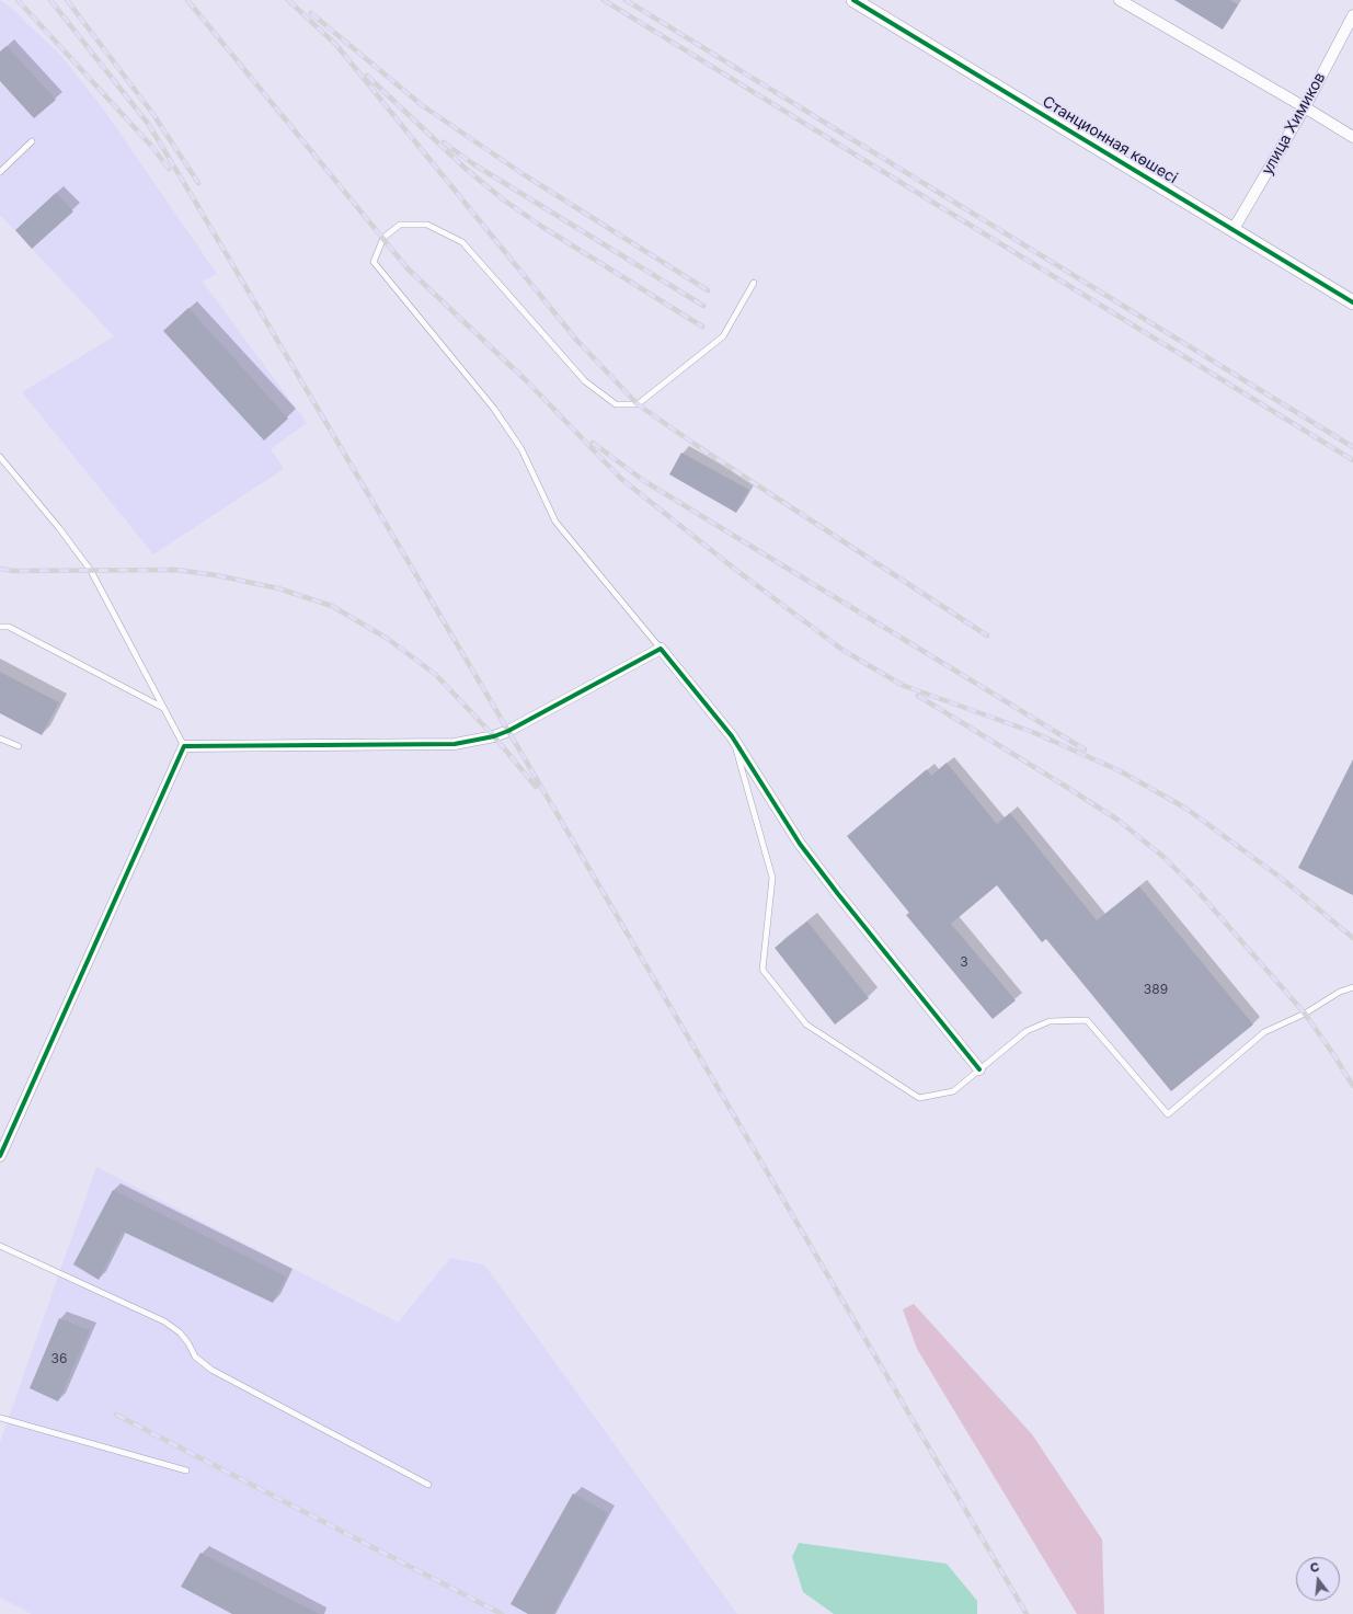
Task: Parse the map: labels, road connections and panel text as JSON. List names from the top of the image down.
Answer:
{
  "streets": {
    "street": ["улица Химиков", "Станционная көшесі"]
  },
  "crossings": [
    ["улица Химиков", "Станционная көшесі"]
  ],
  "house_numbers": ["3", "389", "36"],
  "north": "top"
}
